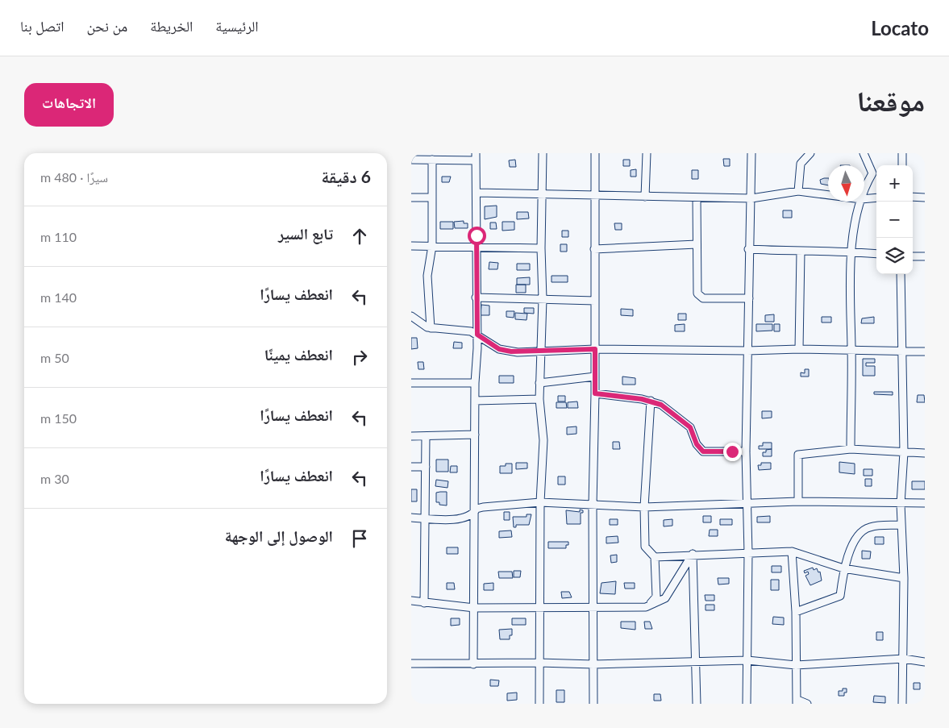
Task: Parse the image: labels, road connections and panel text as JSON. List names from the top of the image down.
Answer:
{
  "north": "bottom",
  "page": {
    "header": "Locato",
    "nav": [
      "الرئيسية",
      "الخريطة",
      "من نحن",
      "اتصل بنا"
    ],
    "title": "موقعنا",
    "buttons": "الاتجاهات",
    "heading": ["6 دقيقة", "سيرًا · 480 m"],
    "map_buttons": ["+", "−"],
    "list": [
      ["تابع السير", "110 m"],
      ["انعطف يسارًا", "140 m"],
      ["انعطف يمينًا", "50 m"],
      ["انعطف يسارًا", "150 m"],
      ["انعطف يسارًا", "30 m"],
      "الوصول إلى الوجهة"
    ]
  }
}
